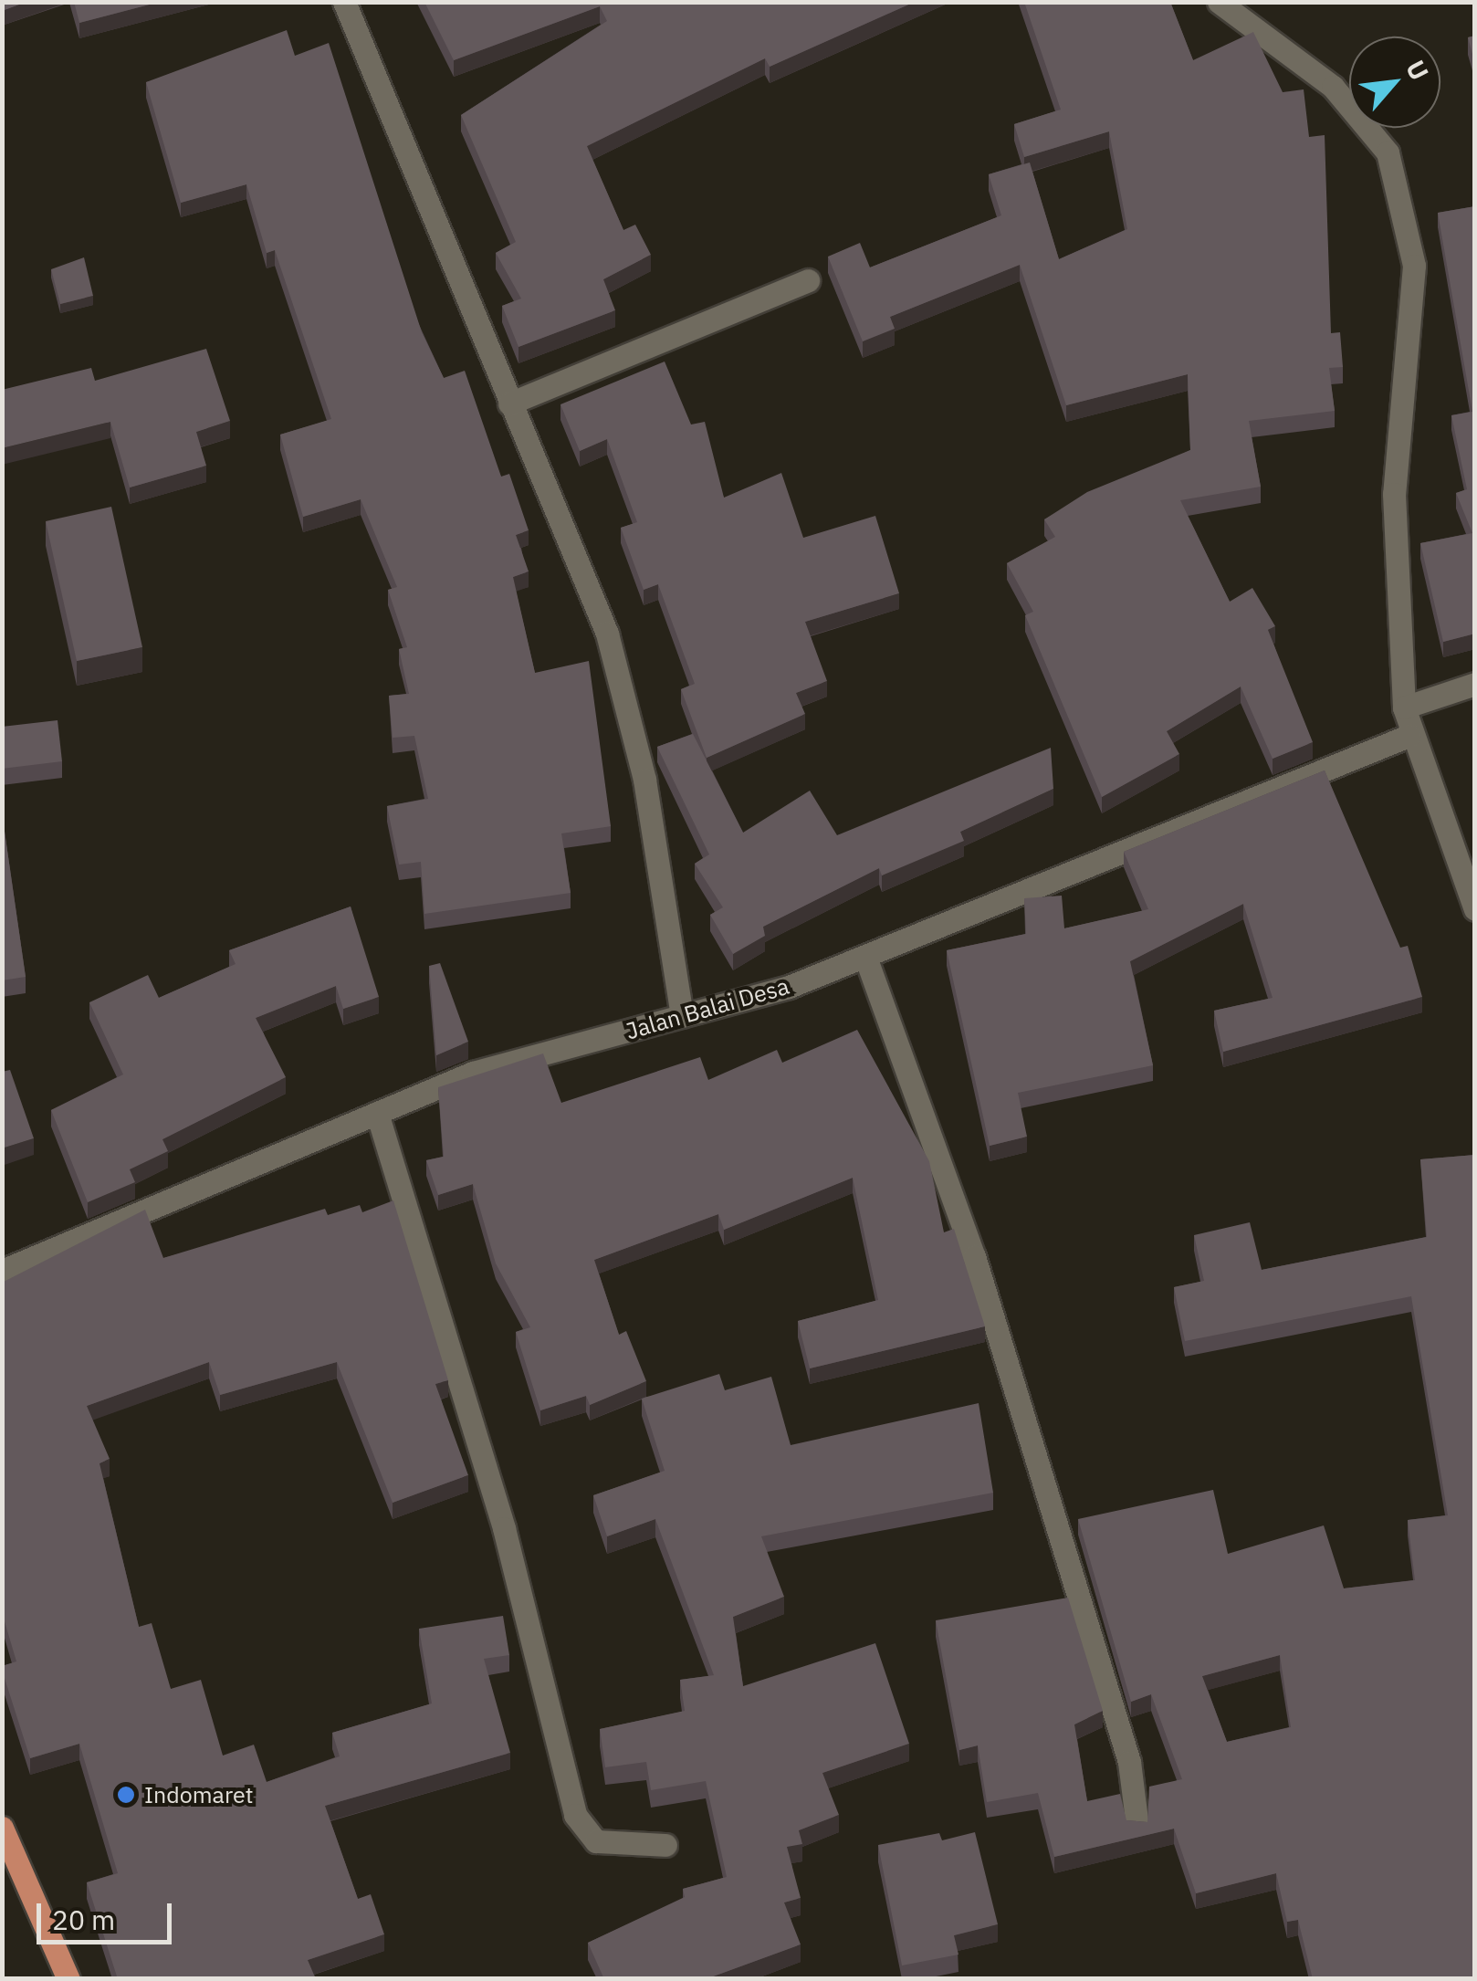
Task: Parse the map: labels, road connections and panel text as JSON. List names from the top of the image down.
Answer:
{
  "streets": {
    "street": ["Jalan Balai Desa"]
  },
  "places": ["Indomaret"],
  "scale_bar": "20 m",
  "north": "top right"
}
